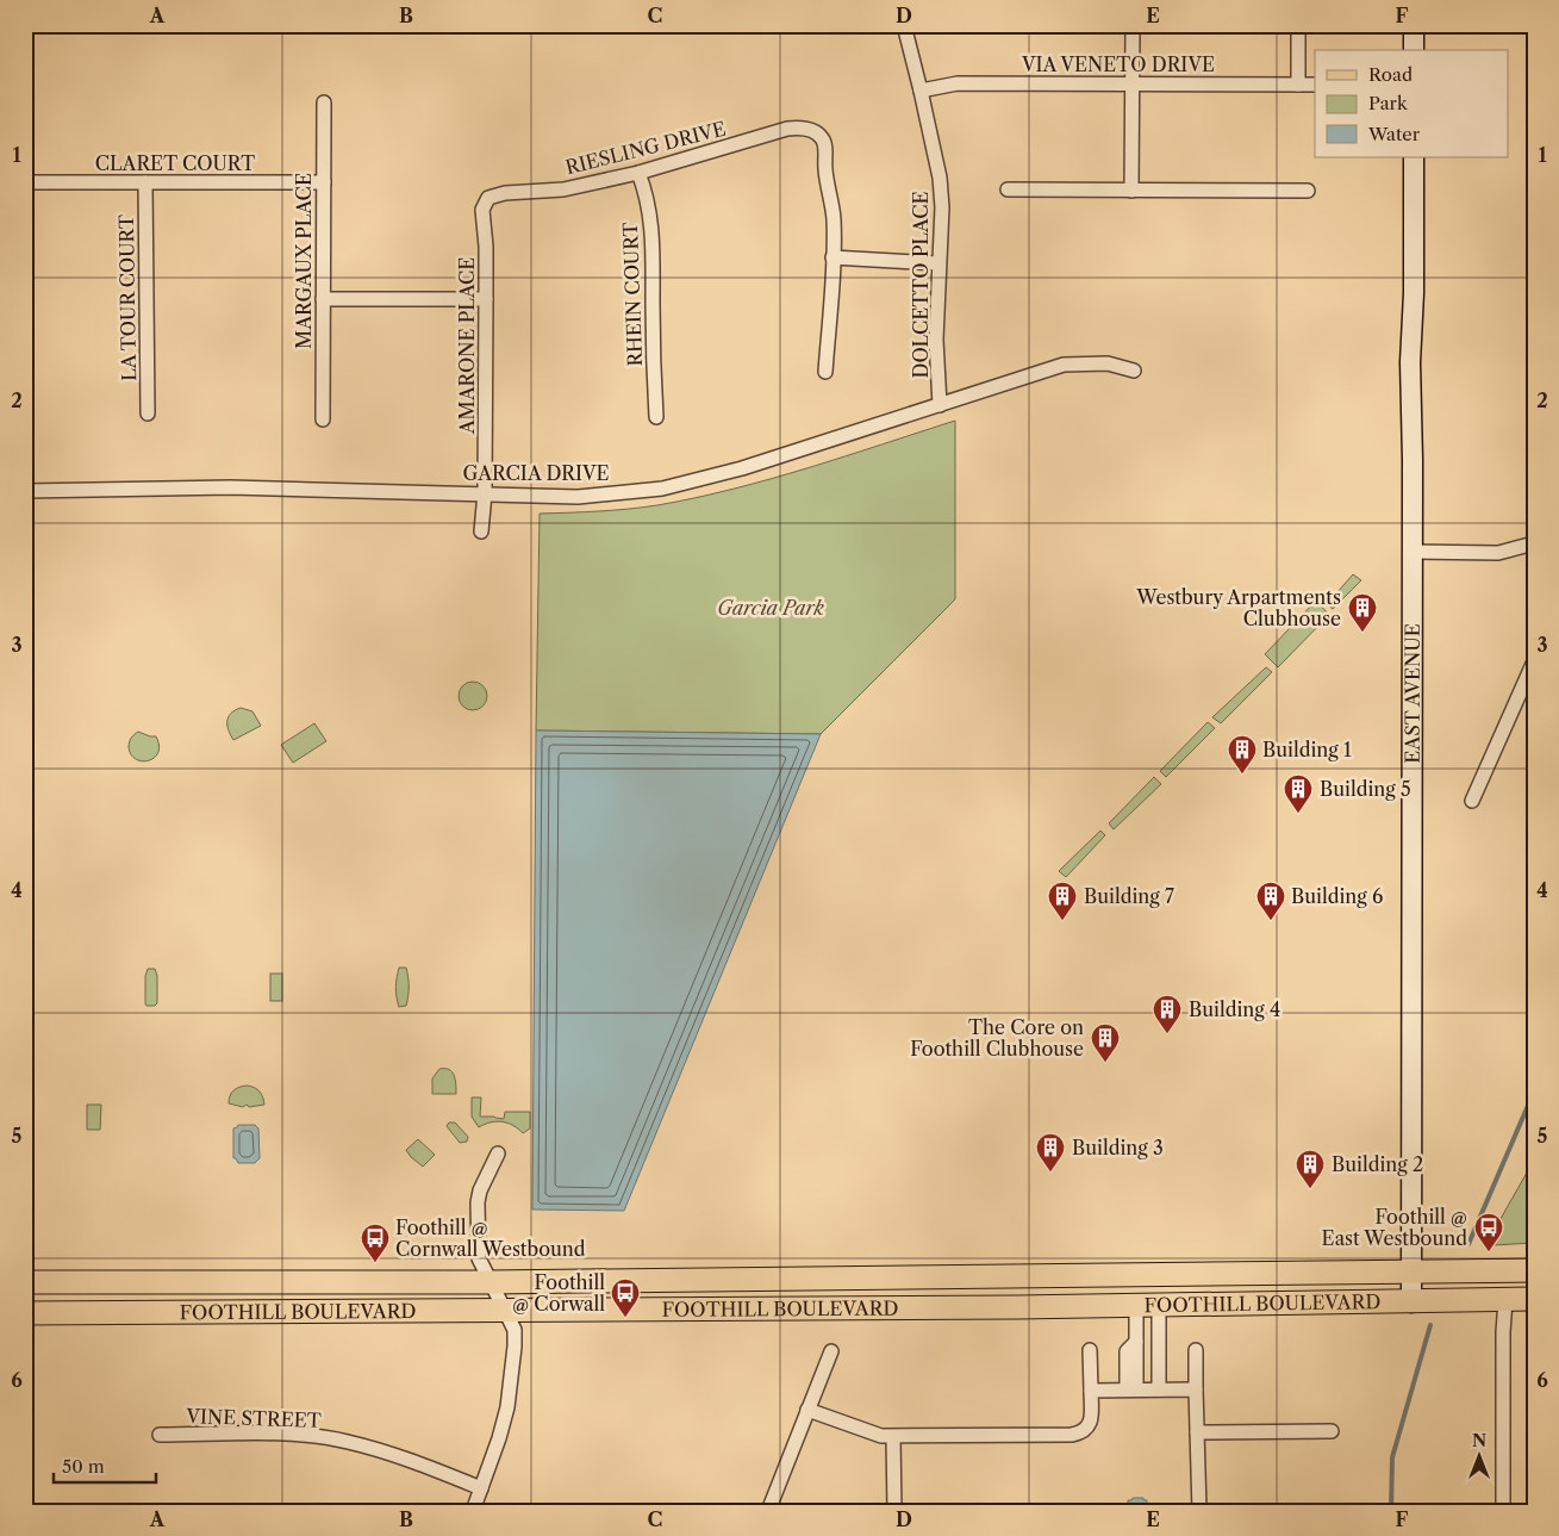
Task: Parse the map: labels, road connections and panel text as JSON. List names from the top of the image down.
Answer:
{
  "streets": {
    "main road": ["EAST AVENUE", "FOOTHILL BOULEVARD"],
    "street": [
      "VIA VENETO DRIVE",
      "RIESLING DRIVE",
      "CLARET COURT",
      "MARGAUX PLACE",
      "DOLCETTO PLACE",
      "RHEIN COURT",
      "LA TOUR COURT",
      "AMARONE PLACE",
      "GARCIA DRIVE",
      "VINE STREET"
    ]
  },
  "crossings": [
    ["VIA VENETO DRIVE", "DOLCETTO PLACE"],
    ["RIESLING DRIVE", "RHEIN COURT"],
    ["RIESLING DRIVE", "AMARONE PLACE"],
    ["CLARET COURT", "MARGAUX PLACE"],
    ["CLARET COURT", "LA TOUR COURT"],
    ["DOLCETTO PLACE", "GARCIA DRIVE"],
    ["AMARONE PLACE", "GARCIA DRIVE"],
    ["EAST AVENUE", "FOOTHILL BOULEVARD"]
  ],
  "parks": ["Garcia Park"],
  "places": {
    "building": [
      "Westbury Arpartments Clubhouse",
      "Building 1",
      "Building 5",
      "Building 7",
      "Building 6",
      "Building 4",
      "The Core on Foothill Clubhouse",
      "Building 3",
      "Building 2"
    ],
    "bus stop": ["Foothill @ East Westbound", "Foothill @ Cornwall Westbound", "Foothill @ Corwall"]
  },
  "legend": ["Road", "Park", "Water"],
  "scale_bar": "50 m",
  "north": "top",
  "grid": {
    "columns": [
      "A",
      "B",
      "C",
      "D",
      "E",
      "F"
    ],
    "rows": [
      "1",
      "2",
      "3",
      "4",
      "5",
      "6"
    ]
  }
}
